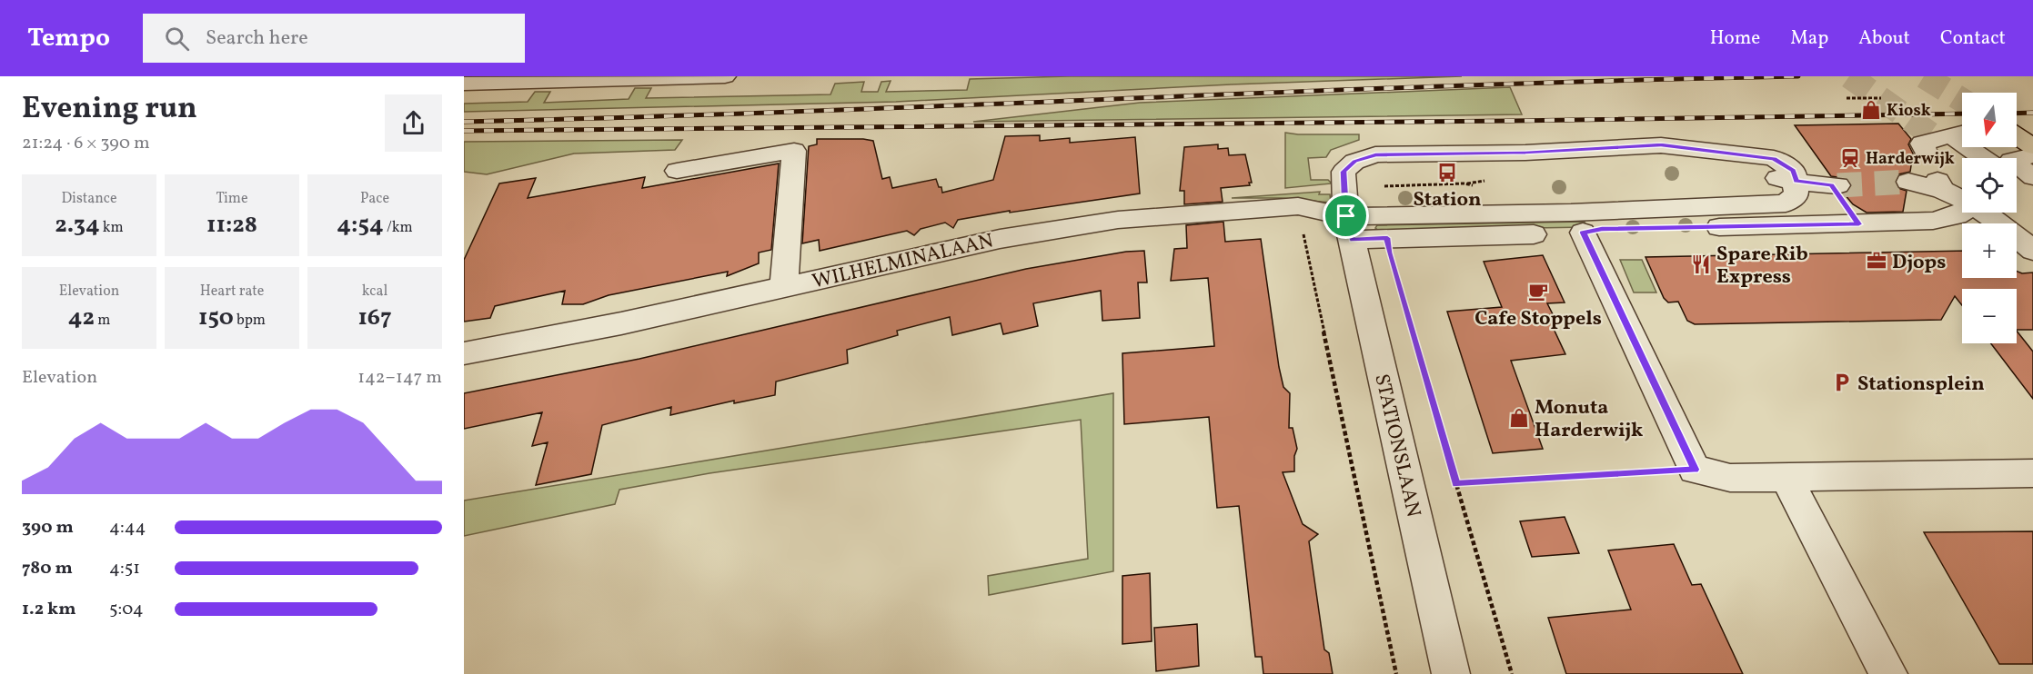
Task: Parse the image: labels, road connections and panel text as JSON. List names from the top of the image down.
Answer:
{
  "streets": {
    "street": ["WILHELMINALAAN", "STATIONSLAAN"]
  },
  "crossings": [
    ["WILHELMINALAAN", "STATIONSLAAN"]
  ],
  "places": {
    "shop": ["Kiosk", "Monuta Harderwijk"],
    "station": ["Harderwijk"],
    "bus stop": ["Station"],
    "office": ["Djops"],
    "restaurant": ["Spare Rib Express"],
    "cafe": ["Cafe Stoppels"],
    "parking": ["Stationsplein"]
  },
  "north": "bottom",
  "page": {
    "header": "Tempo",
    "search": "Search here",
    "nav": [
      "Home",
      "Map",
      "About",
      "Contact"
    ],
    "heading": ["Evening run", "21:24 · 6 × 390 m"],
    "map_buttons": ["+", "−"],
    "stats": [
      ["Distance", "2.34 km"],
      ["Time", "11:28"],
      ["Pace", "4:54 /km"],
      ["Elevation", "42 m"],
      ["Heart rate", "150 bpm"],
      ["kcal", "167"]
    ],
    "chart": ["Elevation", "142–147 m"],
    "list": [
      {
        "name": "390 m",
        "note": "4:44"
      },
      {
        "name": "780 m",
        "note": "4:51"
      },
      {
        "name": "1.2 km",
        "note": "5:04"
      }
    ]
  }
}
